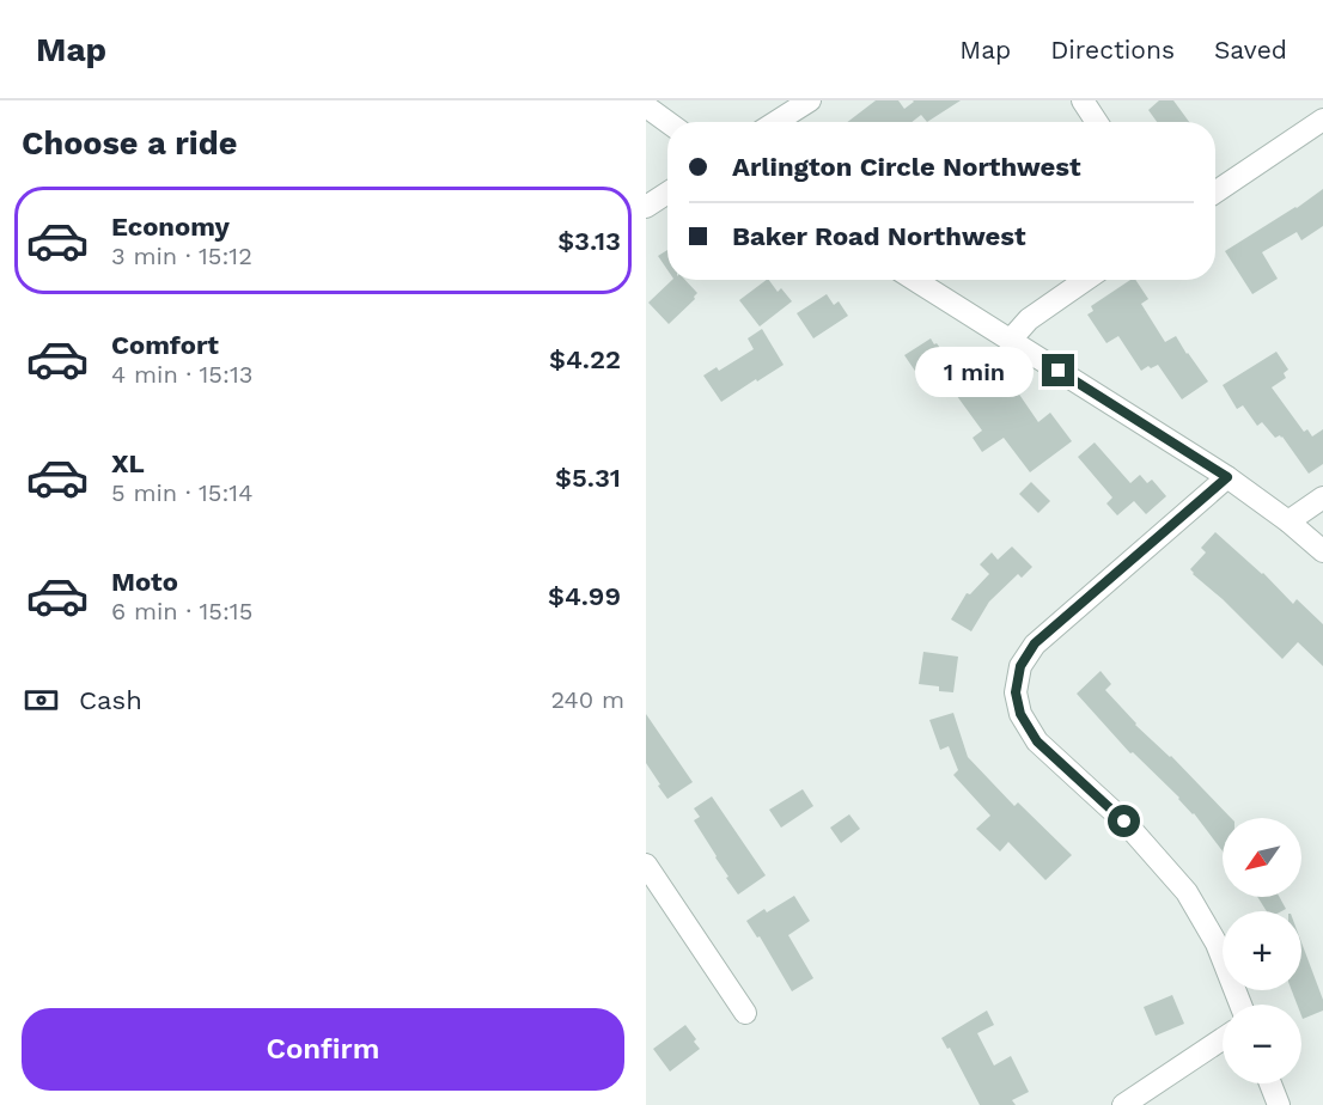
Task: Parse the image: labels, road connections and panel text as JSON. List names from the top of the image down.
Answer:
{
  "north": "bottom left",
  "page": {
    "header": "Map",
    "nav": ["Map", "Directions", "Saved"],
    "heading": "Choose a ride",
    "banner": ["Arlington Circle Northwest", "Baker Road Northwest"],
    "list": [
      {
        "name": "Economy",
        "note": "3 min · 15:12",
        "value": "$3.13"
      },
      {
        "name": "Comfort",
        "note": "4 min · 15:13",
        "value": "$4.22"
      },
      {
        "name": "XL",
        "note": "5 min · 15:14",
        "value": "$5.31"
      },
      {
        "name": "Moto",
        "note": "6 min · 15:15",
        "value": "$4.99"
      }
    ],
    "bubble": "1 min",
    "pay": ["Cash", "240 m"],
    "map_buttons": ["+", "−"],
    "buttons": "Confirm"
  }
}
